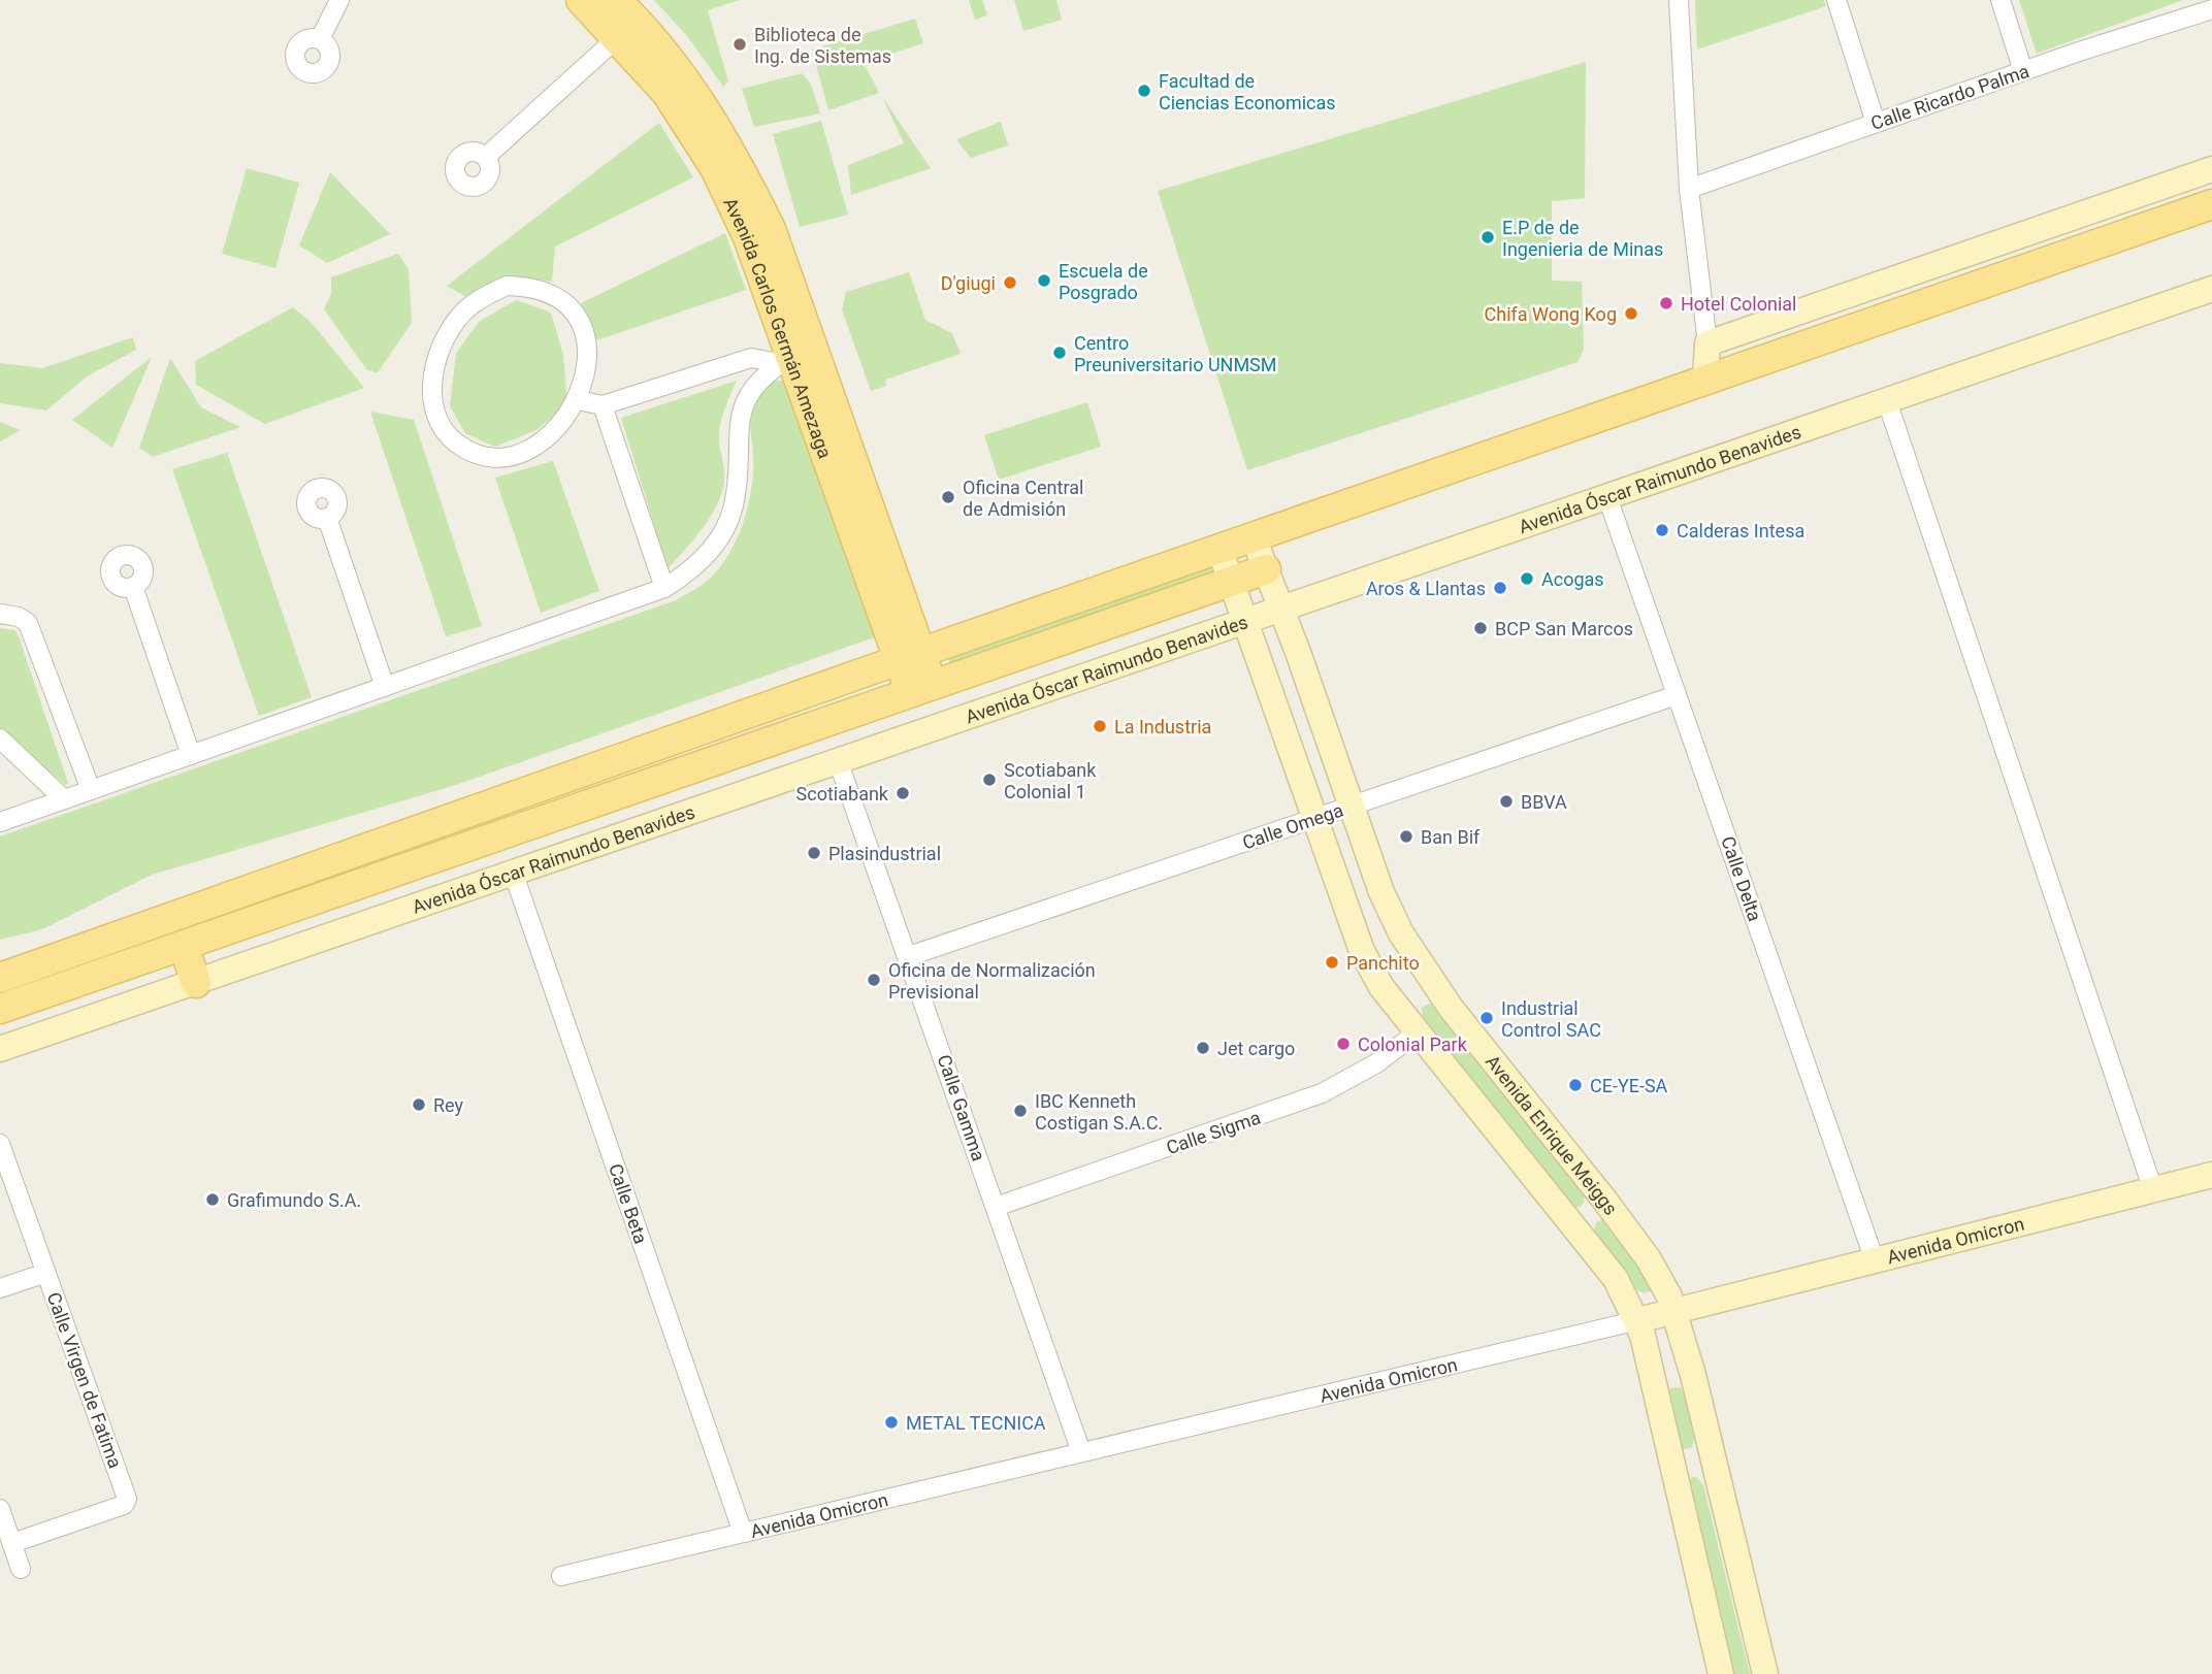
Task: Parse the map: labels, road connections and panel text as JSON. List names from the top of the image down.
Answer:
{
  "streets": {
    "main road": [
      "Avenida Carlos Germán Amezaga",
      "Avenida Óscar Raimundo Benavides",
      "Avenida Enrique Meiggs",
      "Avenida Omicron"
    ],
    "street": [
      "Calle Ricardo Palma",
      "Calle Omega",
      "Calle Delta",
      "Calle Gamma",
      "Calle Sigma",
      "Calle Beta",
      "Calle Virgen de Fatima"
    ]
  },
  "crossings": [
    ["Avenida Óscar Raimundo Benavides", "Calle Delta"],
    ["Avenida Óscar Raimundo Benavides", "Calle Gamma"],
    ["Avenida Óscar Raimundo Benavides", "Avenida Enrique Meiggs"],
    ["Avenida Óscar Raimundo Benavides", "Calle Beta"],
    ["Calle Omega", "Calle Delta"],
    ["Calle Omega", "Calle Gamma"],
    ["Calle Omega", "Avenida Enrique Meiggs"],
    ["Calle Delta", "Avenida Omicron"],
    ["Calle Gamma", "Calle Sigma"],
    ["Calle Gamma", "Avenida Omicron"],
    ["Calle Sigma", "Avenida Enrique Meiggs"],
    ["Avenida Enrique Meiggs", "Avenida Omicron"],
    ["Calle Beta", "Avenida Omicron"]
  ],
  "places": [
    "Biblioteca de Ing. de Sistemas",
    "Facultad de Ciencias Economicas",
    "E.P de de Ingenieria de Minas",
    "Escuela de Posgrado",
    "D'giugi",
    "Hotel Colonial",
    "Chifa Wong Kog",
    "Centro Preuniversitario UNMSM",
    "Oficina Central de Admisión",
    "Calderas Intesa",
    "Acogas",
    "Aros & Llantas",
    "BCP San Marcos",
    "La Industria",
    "Scotiabank Colonial 1",
    "Scotiabank",
    "BBVA",
    "Ban Bif",
    "Plasindustrial",
    "Panchito",
    "Oficina de Normalización Previsional",
    "Industrial Control SAC",
    "Colonial Park",
    "Jet cargo",
    "CE-YE-SA",
    "Rey",
    "IBC Kenneth Costigan S.A.C.",
    "Grafimundo S.A.",
    "METAL TECNICA"
  ]
}
